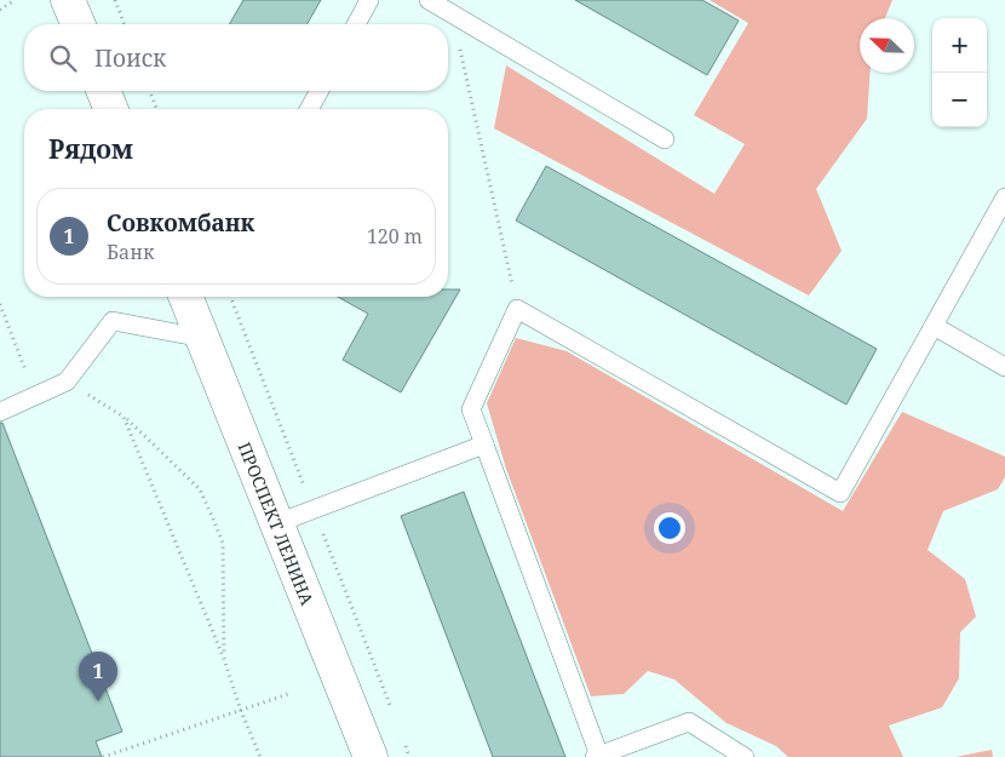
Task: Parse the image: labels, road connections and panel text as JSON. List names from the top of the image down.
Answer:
{
  "streets": {
    "main road": ["ПРОСПЕКТ ЛЕНИНА"]
  },
  "north": "top left",
  "page": {
    "map_buttons": ["+", "−"],
    "search": "Поиск",
    "heading": "Рядом",
    "list": [
      {
        "mark": "1",
        "name": "Совкомбанк",
        "note": "Банк",
        "value": "120 m"
      }
    ],
    "pins": "1"
  }
}
